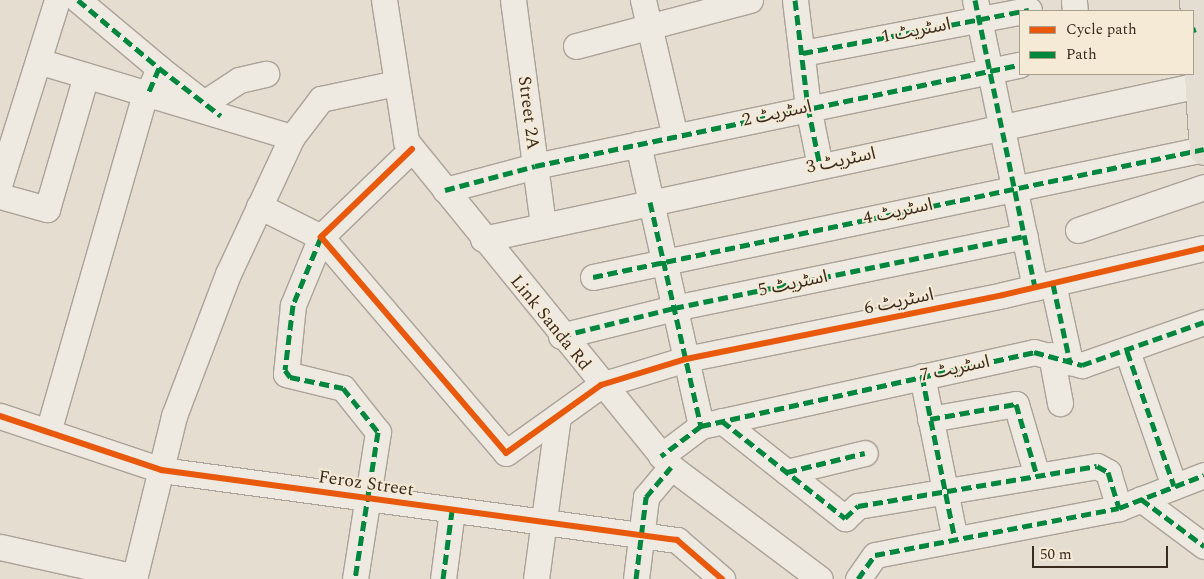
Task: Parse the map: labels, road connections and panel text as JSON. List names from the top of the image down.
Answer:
{
  "streets": {
    "street": [
      "اسٹریٹ 1",
      "Street 2A",
      "اسٹریٹ 2",
      "اسٹریٹ 3",
      "اسٹریٹ 4",
      "اسٹریٹ 5",
      "اسٹریٹ 6",
      "Link Sanda Rd",
      "اسٹریٹ 7",
      "Feroz Street"
    ]
  },
  "crossings": [
    ["Street 2A", "اسٹریٹ 2"],
    ["Street 2A", "اسٹریٹ 3"],
    ["اسٹریٹ 2", "Link Sanda Rd"],
    ["اسٹریٹ 3", "Link Sanda Rd"],
    ["اسٹریٹ 5", "Link Sanda Rd"],
    ["اسٹریٹ 6", "Link Sanda Rd"]
  ],
  "legend": ["Cycle path", "Path"],
  "scale_bar": "50 m"
}
